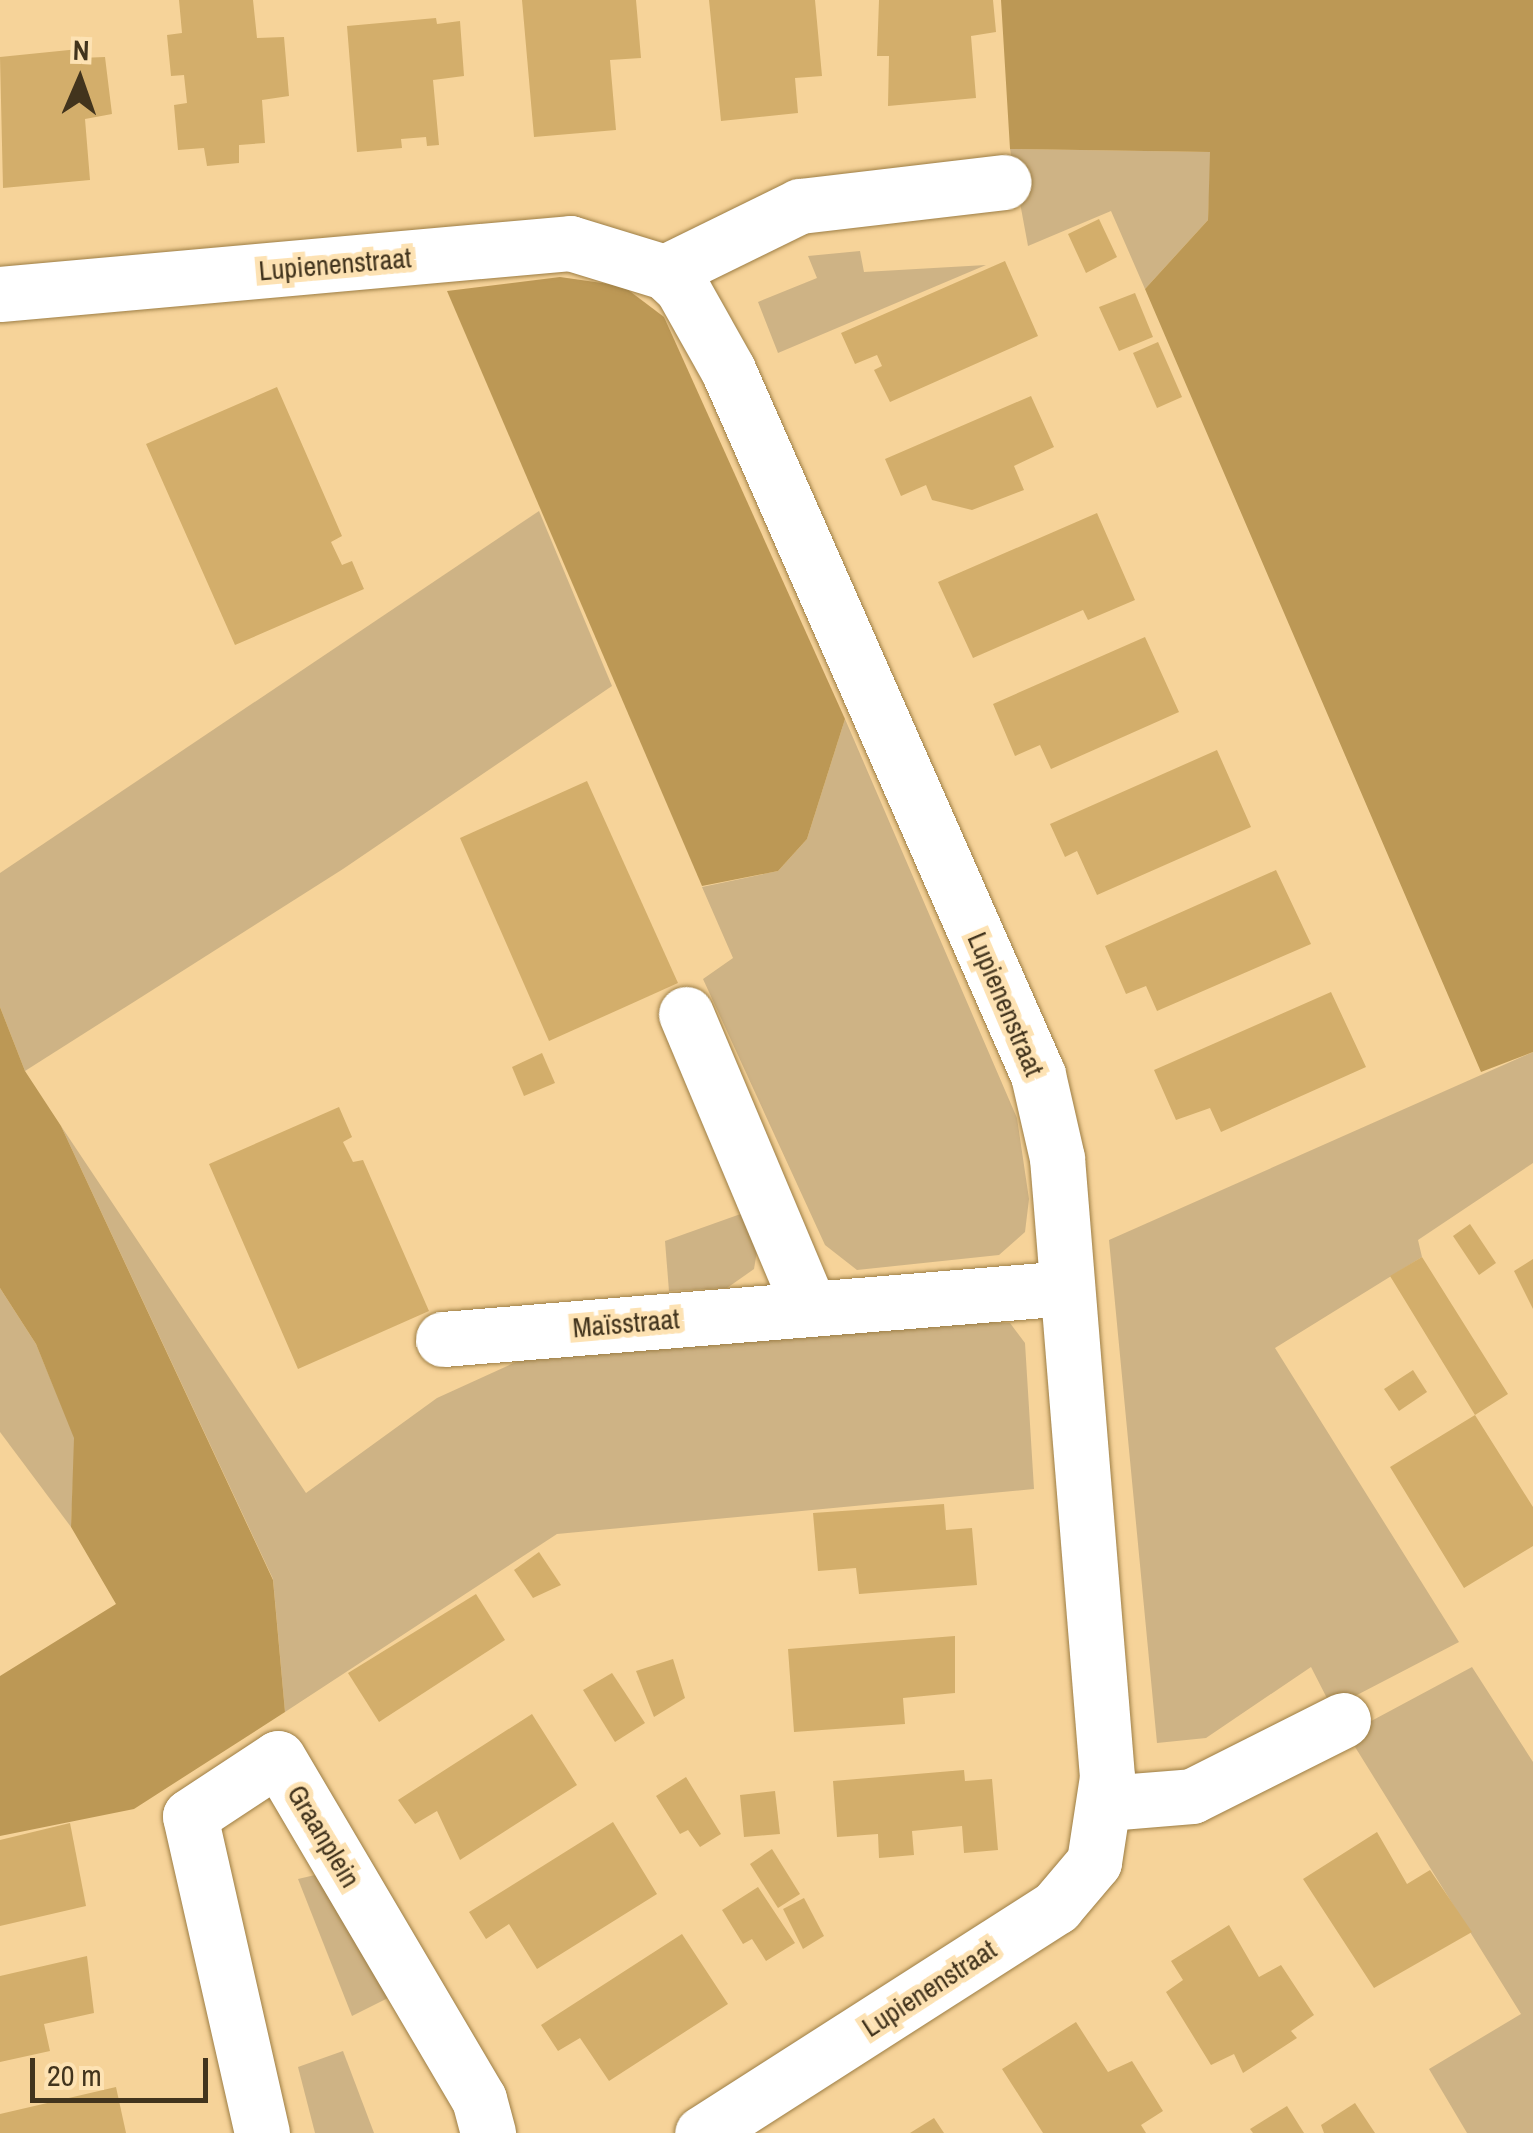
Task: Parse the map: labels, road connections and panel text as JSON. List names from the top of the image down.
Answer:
{
  "streets": {
    "street": ["Lupienenstraat", "Maïsstraat", "Graanplein"]
  },
  "crossings": [
    ["Lupienenstraat", "Maïsstraat"]
  ],
  "scale_bar": "20 m",
  "north": "top"
}
